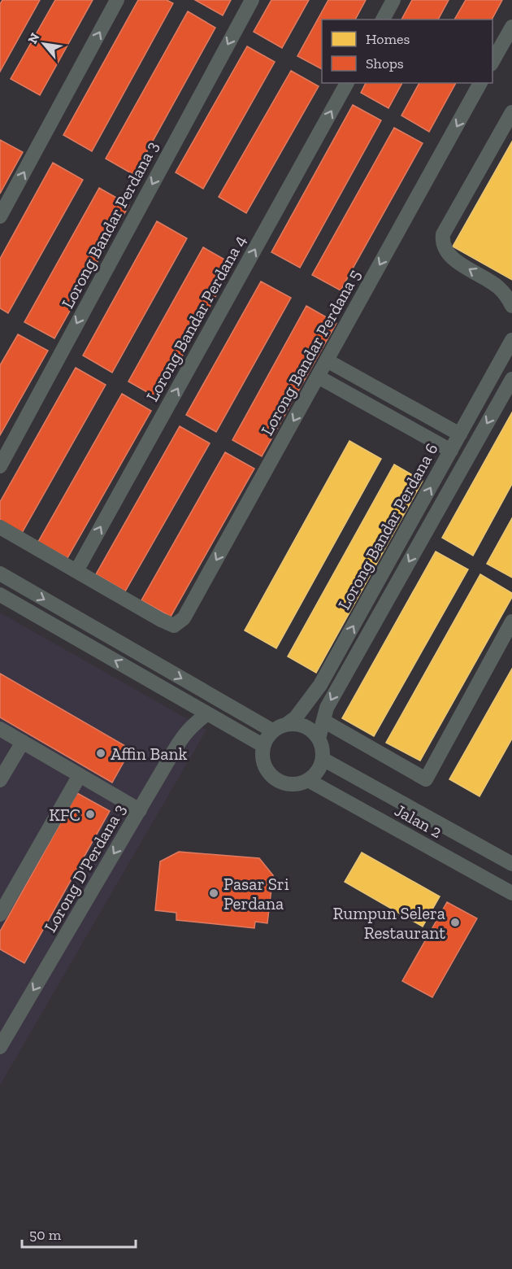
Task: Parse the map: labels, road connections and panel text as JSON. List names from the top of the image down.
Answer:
{
  "streets": {
    "street": [
      "Lorong Bandar Perdana 3",
      "Lorong Bandar Perdana 4",
      "Lorong Bandar Perdana 5",
      "Lorong Bandar Perdana 6",
      "Jalan 2",
      "Lorong D'Perdana 3"
    ]
  },
  "crossings": [
    ["Lorong Bandar Perdana 4", "Lorong Bandar Perdana 5"],
    ["Lorong Bandar Perdana 6", "Jalan 2"]
  ],
  "one_way": ["Lorong Bandar Perdana 4", "Lorong Bandar Perdana 5"],
  "places": [
    "Affin Bank",
    "KFC",
    "Pasar Sri Perdana",
    "Rumpun Selera Restaurant"
  ],
  "legend": ["Homes", "Shops"],
  "scale_bar": "50 m",
  "north": "top left"
}
